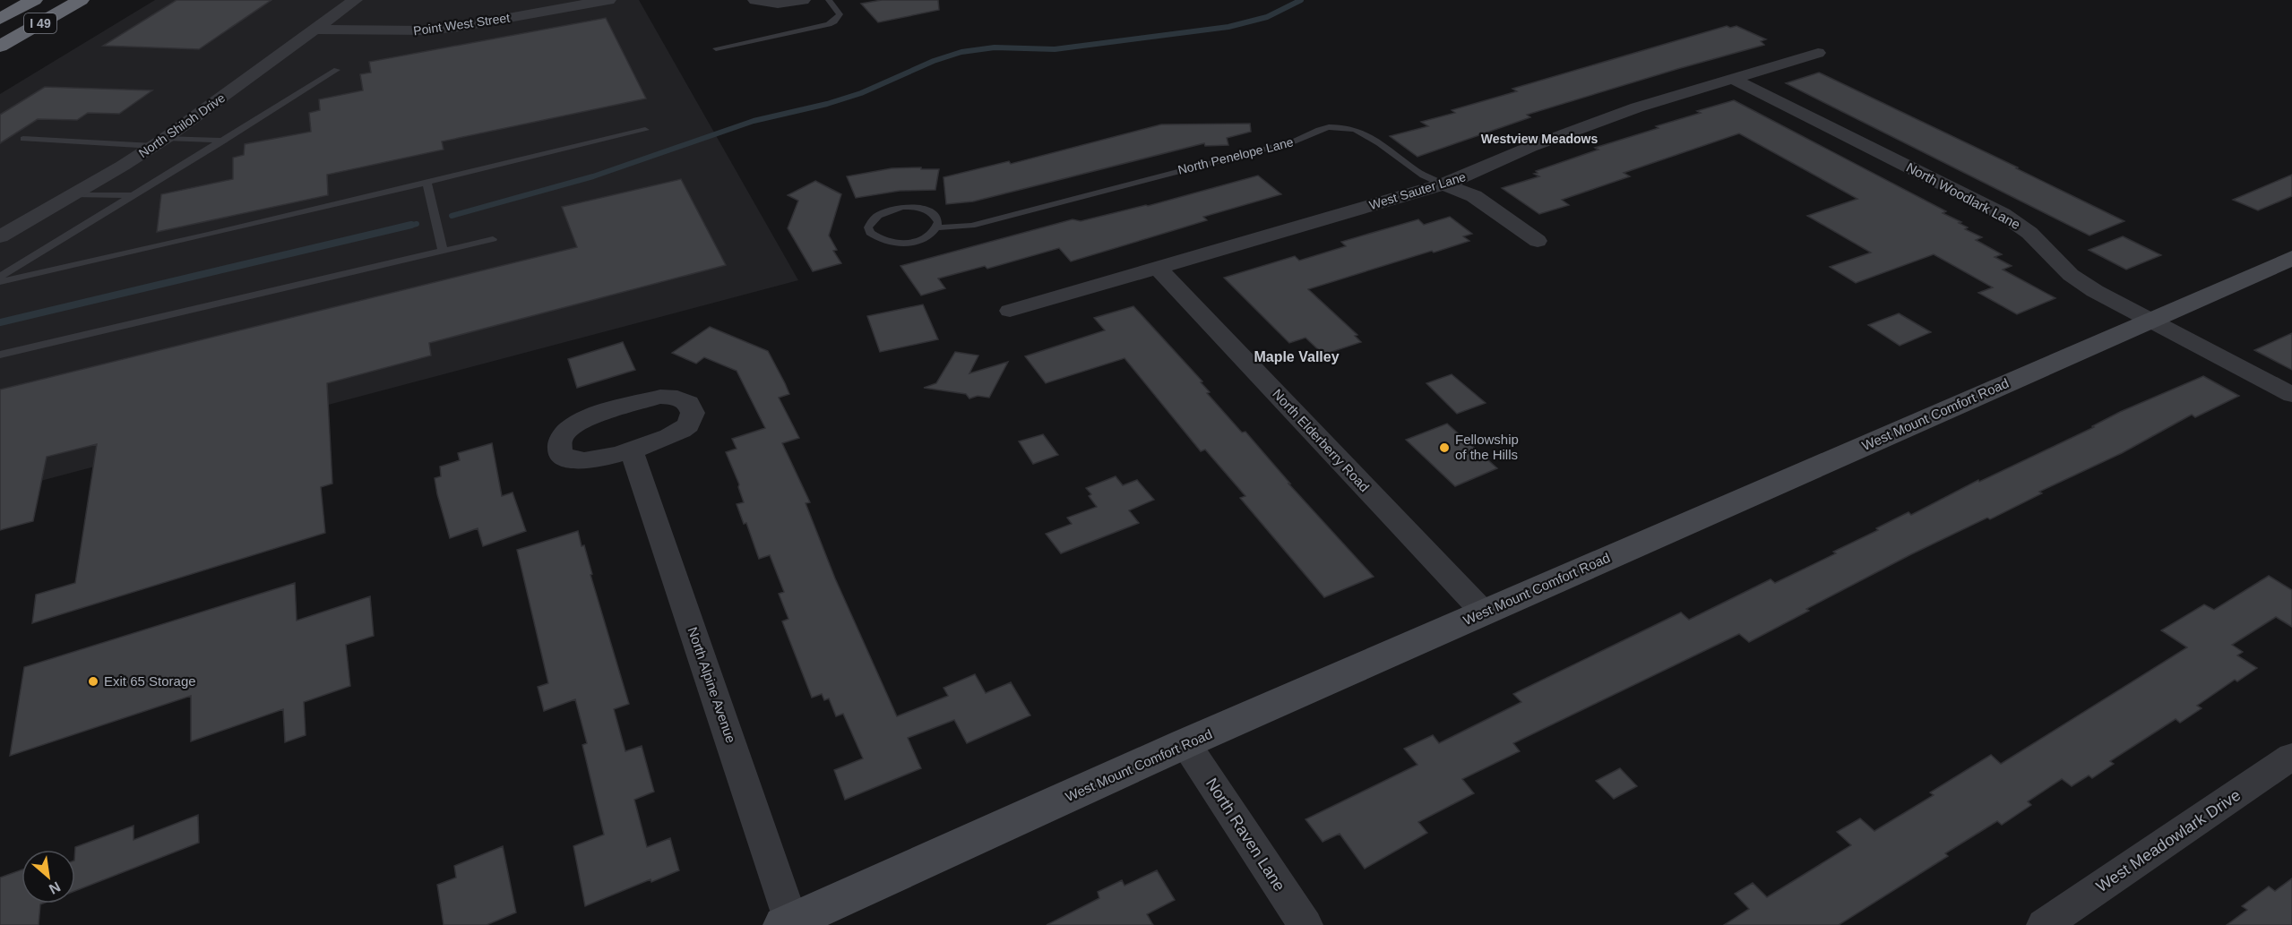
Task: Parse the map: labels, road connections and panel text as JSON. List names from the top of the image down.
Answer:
{
  "streets": {
    "highway": ["I 49"],
    "street": [
      "Point West Street",
      "North Shiloh Drive",
      "North Penelope Lane",
      "West Sauter Lane",
      "North Woodlark Lane",
      "West Mount Comfort Road",
      "North Elderberry Road",
      "North Alpine Avenue",
      "North Raven Lane",
      "West Meadowlark Drive"
    ]
  },
  "crossings": [
    ["Point West Street", "North Shiloh Drive"],
    ["North Penelope Lane", "West Sauter Lane"],
    ["West Sauter Lane", "North Woodlark Lane"],
    ["West Sauter Lane", "North Elderberry Road"],
    ["North Woodlark Lane", "West Mount Comfort Road"],
    ["West Mount Comfort Road", "North Elderberry Road"],
    ["West Mount Comfort Road", "North Alpine Avenue"],
    ["West Mount Comfort Road", "North Raven Lane"]
  ],
  "districts": ["Westview Meadows", "Maple Valley"],
  "places": ["Fellowship of the Hills", "Exit 65 Storage"],
  "north": "bottom right"
}
